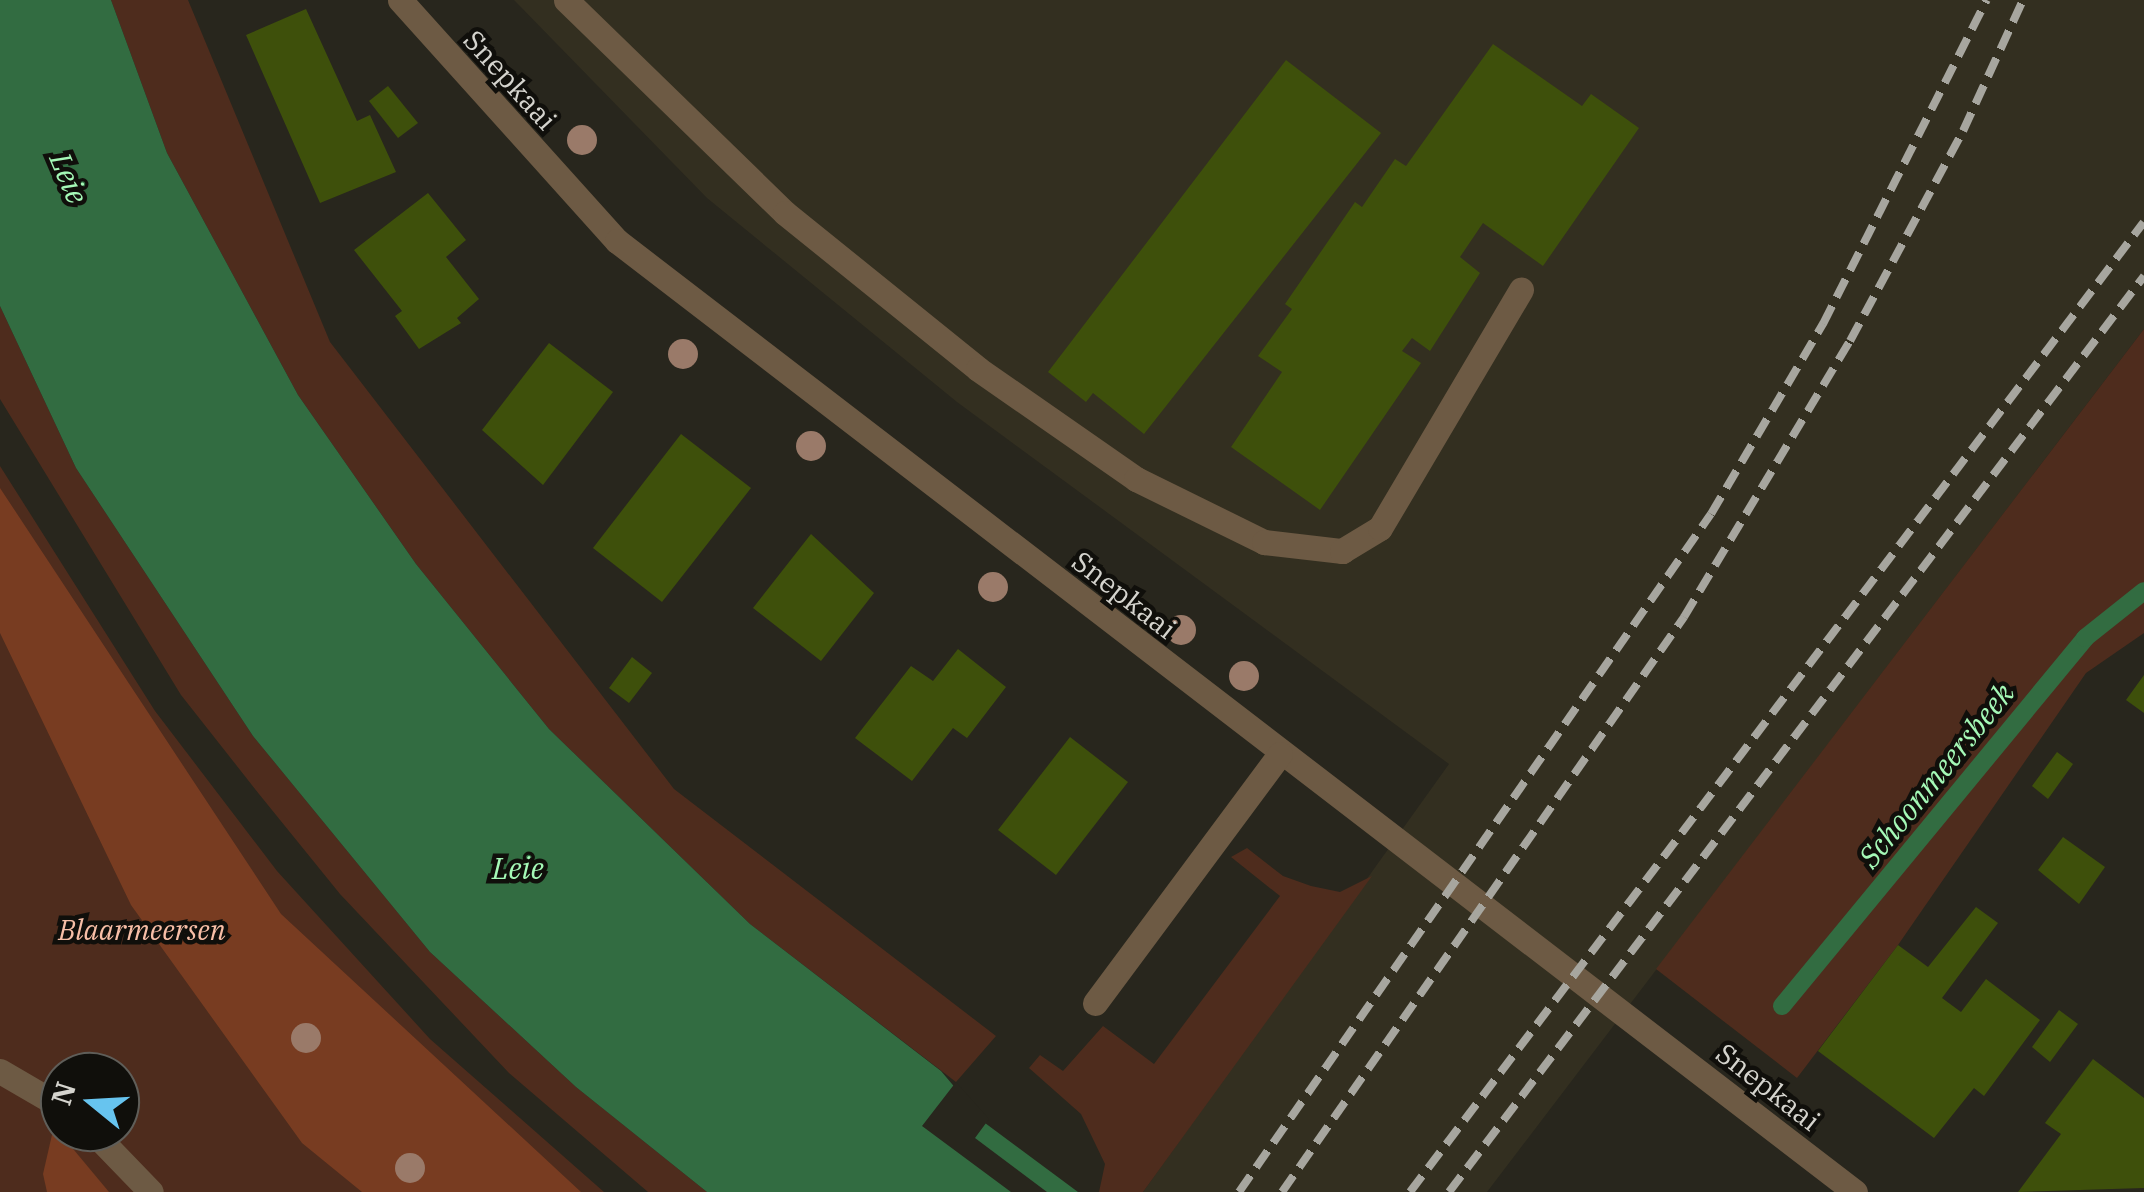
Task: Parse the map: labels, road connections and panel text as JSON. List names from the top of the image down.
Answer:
{
  "streets": {
    "street": ["Snepkaai"]
  },
  "water": ["Leie", "Schoonmeersbeek"],
  "parks": ["Blaarmeersen"],
  "north": "left"
}
